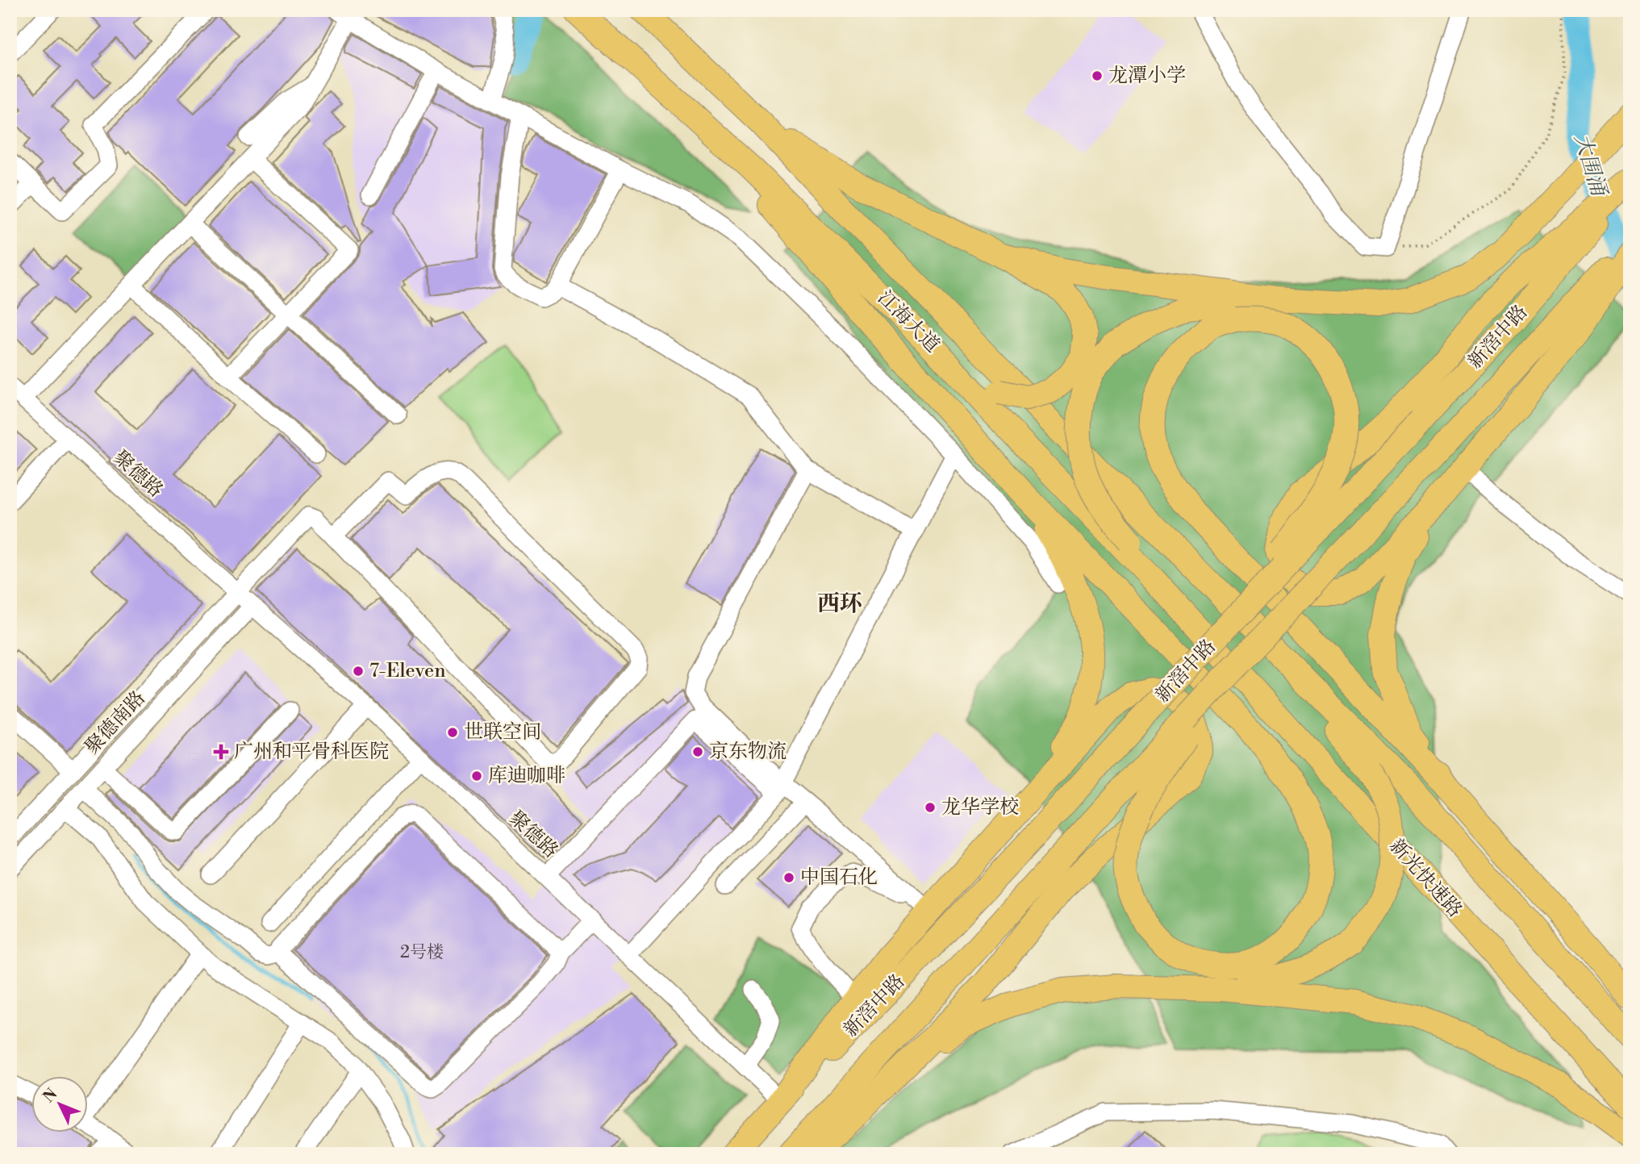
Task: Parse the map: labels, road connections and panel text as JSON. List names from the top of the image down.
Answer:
{
  "streets": {
    "highway": ["江海大道", "新滘中路", "新光快速路"],
    "street": ["聚德路", "聚德南路"]
  },
  "crossings": [
    ["江海大道", "新滘中路"],
    ["江海大道", "新光快速路"],
    ["新滘中路", "聚德路"],
    ["新滘中路", "新光快速路"],
    ["聚德路", "聚德南路"]
  ],
  "districts": ["西环"],
  "water": ["大围涌"],
  "places": {
    "other": [
      "龙潭小学",
      "7-Eleven",
      "世联空间",
      "京东物流",
      "库迪咖啡",
      "龙华学校",
      "中国石化"
    ],
    "health": ["广州和平骨科医院"]
  },
  "house_numbers": ["2号楼"],
  "north": "top left"
}
